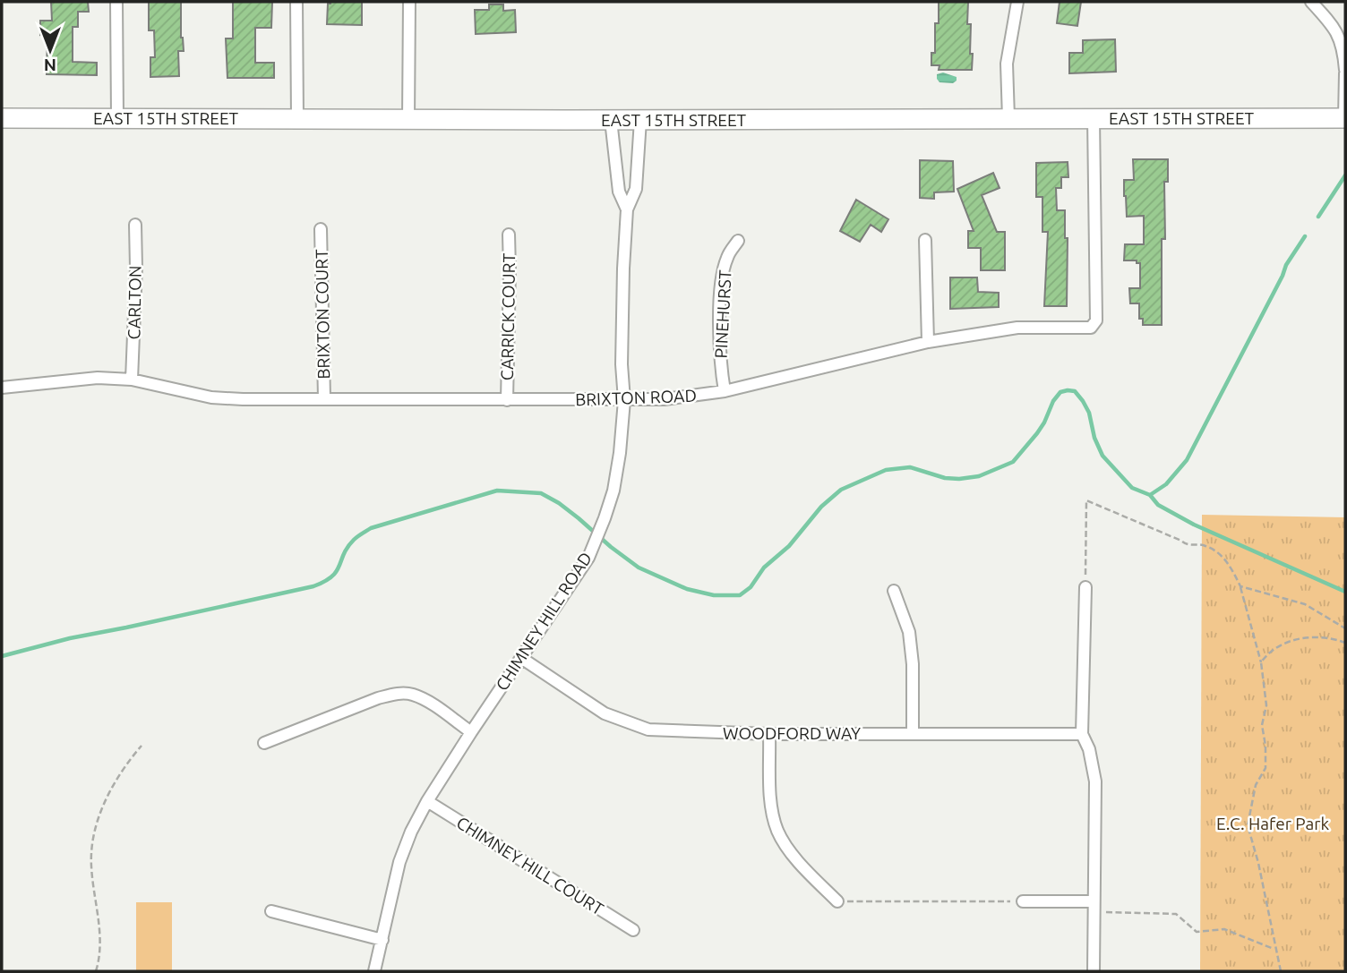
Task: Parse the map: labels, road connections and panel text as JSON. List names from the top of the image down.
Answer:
{
  "streets": {
    "main road": ["EAST 15TH STREET"],
    "street": [
      "CARLTON",
      "BRIXTON COURT",
      "PINEHURST",
      "CARRICK COURT",
      "BRIXTON ROAD",
      "CHIMNEY HILL ROAD",
      "WOODFORD WAY",
      "CHIMNEY HILL COURT"
    ]
  },
  "crossings": [
    ["EAST 15TH STREET", "BRIXTON ROAD"],
    ["CARLTON", "BRIXTON ROAD"],
    ["BRIXTON COURT", "BRIXTON ROAD"],
    ["PINEHURST", "BRIXTON ROAD"],
    ["CARRICK COURT", "BRIXTON ROAD"],
    ["BRIXTON ROAD", "CHIMNEY HILL ROAD"],
    ["CHIMNEY HILL ROAD", "WOODFORD WAY"],
    ["CHIMNEY HILL ROAD", "CHIMNEY HILL COURT"]
  ],
  "parks": ["E.C. Hafer Park"],
  "north": "bottom"
}
